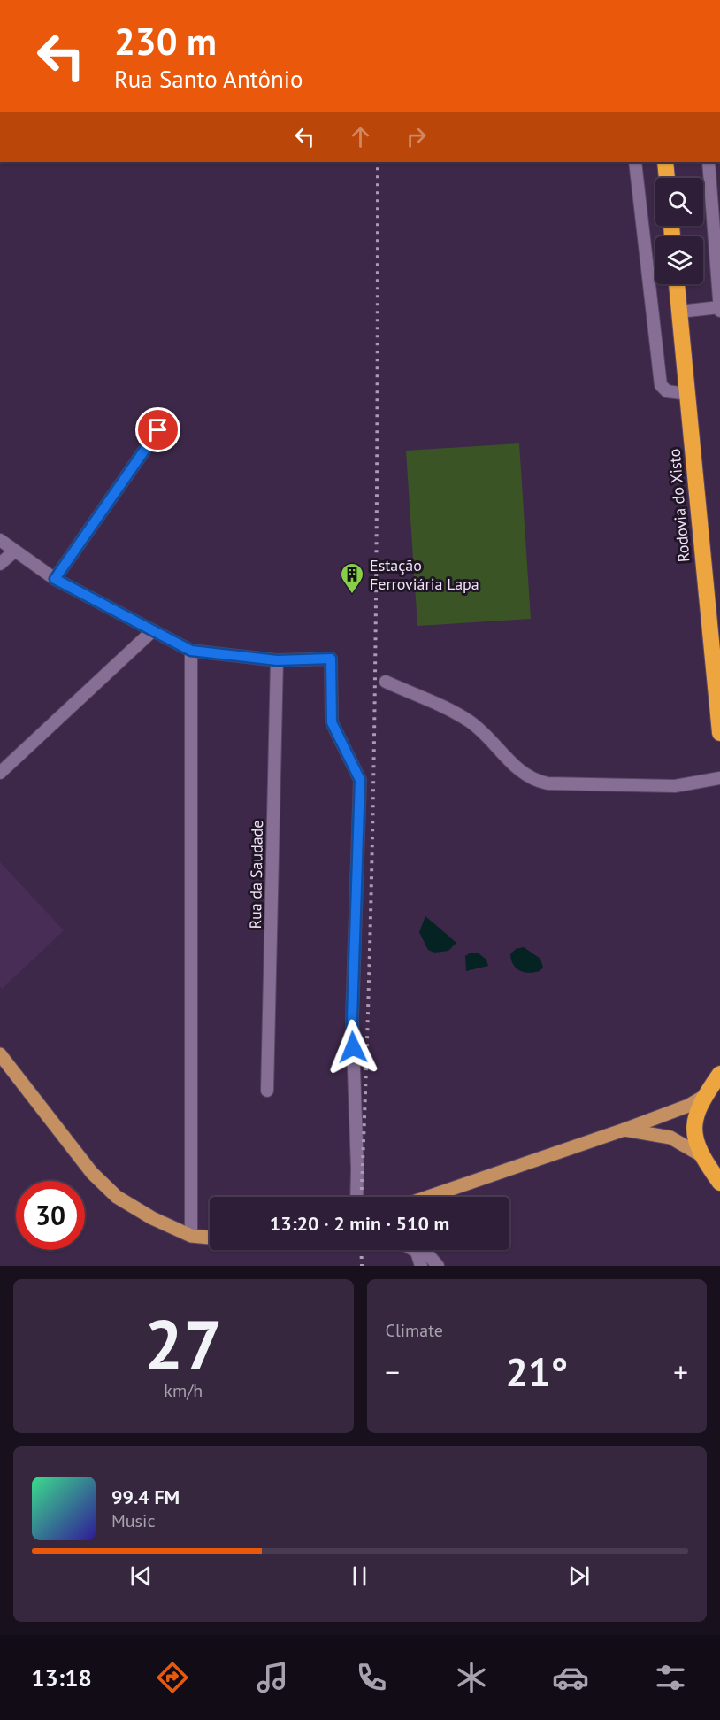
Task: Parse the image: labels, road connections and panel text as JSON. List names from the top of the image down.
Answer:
{
  "streets": {
    "highway": ["Rodovia do Xisto"],
    "street": ["Rua da Saudade"]
  },
  "places": {
    "building": ["Estação Ferroviária Lapa"]
  },
  "page": {
    "turn": ["230 m", "Rua Santo Antônio"],
    "limit": "30",
    "trip": "13:20 · 2 min · 510 m",
    "tile": [
      ["27", "km/h"],
      "Climate"
    ],
    "heat": ["−", "21°", "+"],
    "song": ["99.4 FM", "Music"],
    "tabs": "13:18"
  }
}
